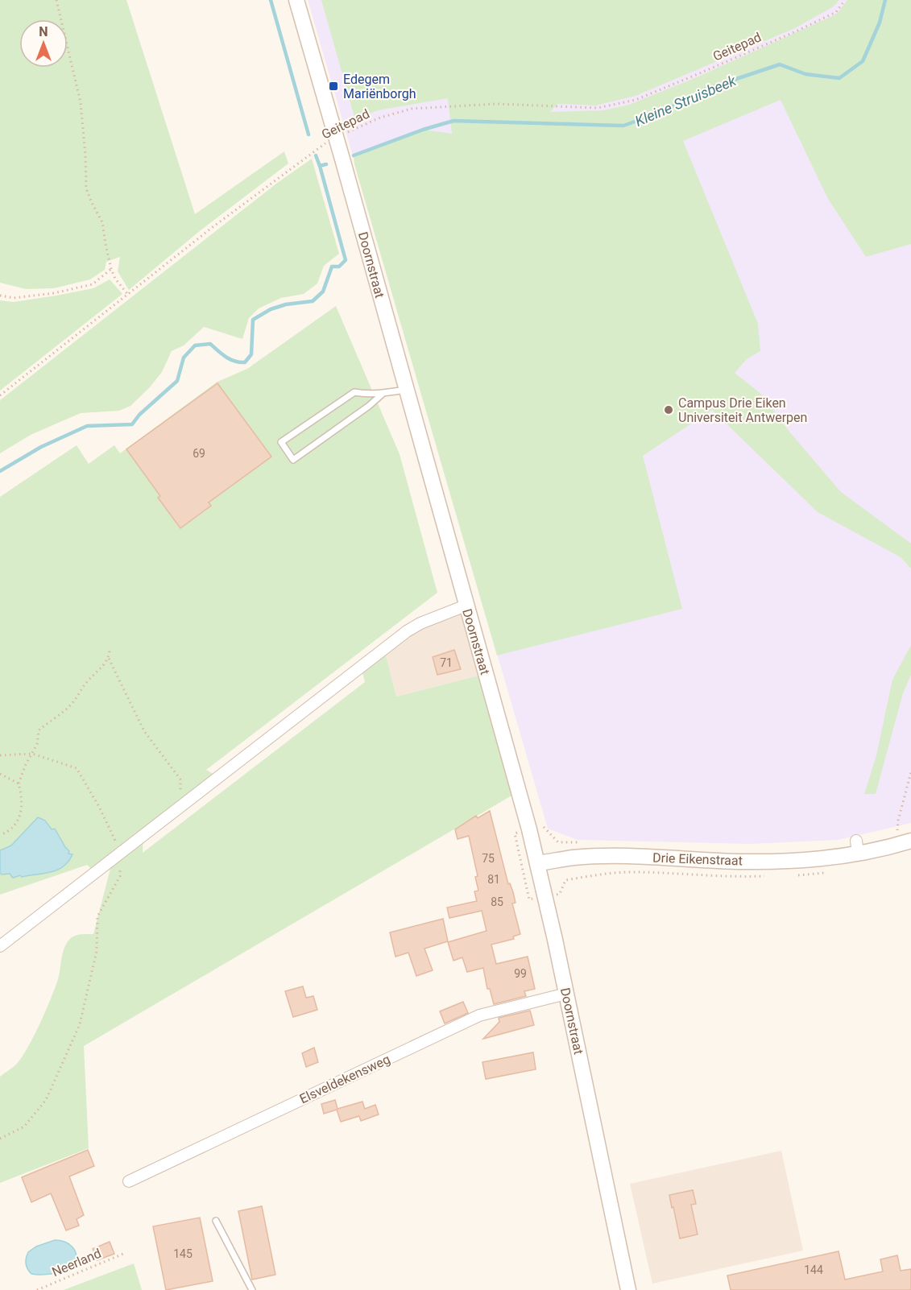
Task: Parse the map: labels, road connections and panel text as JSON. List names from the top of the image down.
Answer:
{
  "streets": {
    "street": ["Doornstraat", "Drie Eikenstraat", "Elsveldekensweg"],
    "path": ["Geitepad", "Neerland"]
  },
  "crossings": [
    ["Geitepad", "Doornstraat"],
    ["Doornstraat", "Drie Eikenstraat"],
    ["Doornstraat", "Elsveldekensweg"]
  ],
  "water": ["Kleine Struisbeek"],
  "places": {
    "transit": ["Edegem Mariënborgh"],
    "other": ["Campus Drie Eiken Universiteit Antwerpen"]
  },
  "house_numbers": [
    "69",
    "71",
    "75",
    "81",
    "85",
    "99",
    "145",
    "144"
  ],
  "north": "top"
}
